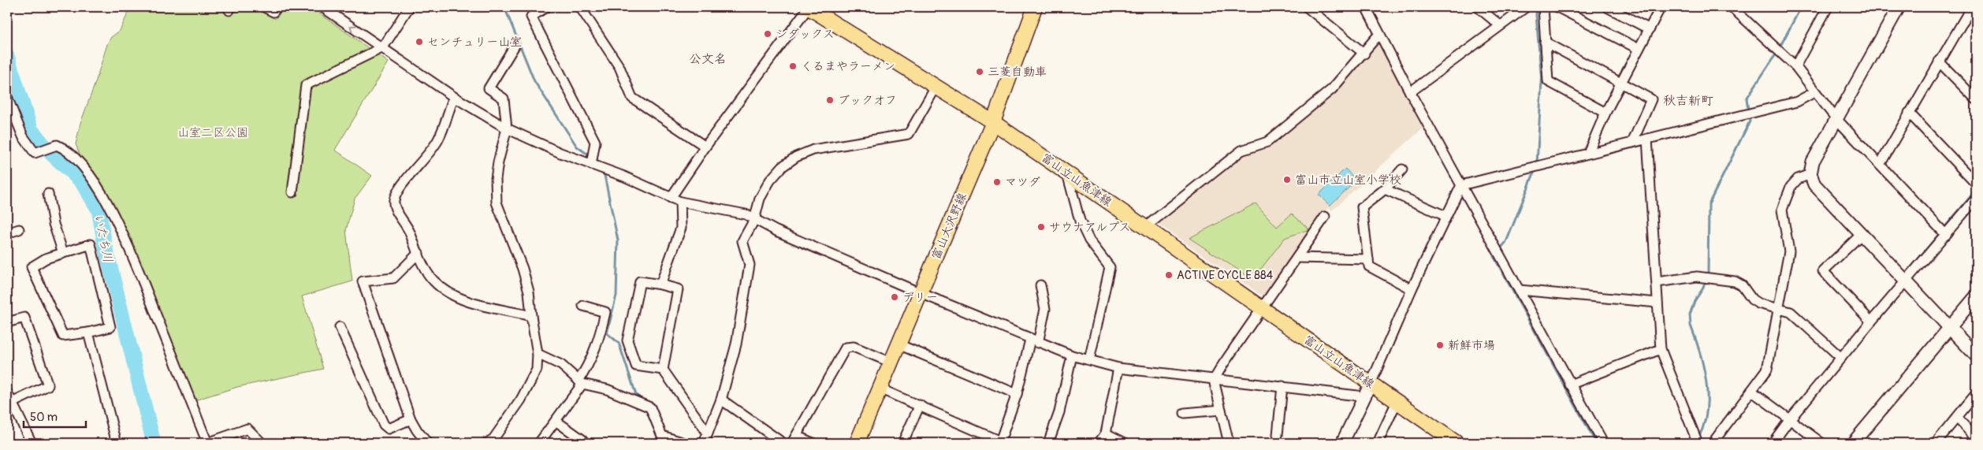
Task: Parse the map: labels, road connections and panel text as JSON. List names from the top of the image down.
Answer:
{
  "streets": {
    "main road": ["富山立山魚津線", "富山大沢野線"]
  },
  "crossings": [
    ["富山立山魚津線", "富山大沢野線"]
  ],
  "districts": ["公文名", "秋吉新町"],
  "water": ["いたち川"],
  "parks": ["山室二区公園"],
  "places": [
    "シダックス",
    "センチュリー山室",
    "くるまやラーメン",
    "三菱自動車",
    "ブックオフ",
    "富山市立山室小学校",
    "マツダ",
    "サウナアルプス",
    "ACTIVE CYCLE 884",
    "デリー",
    "新鮮市場"
  ],
  "scale_bar": "50 m"
}
